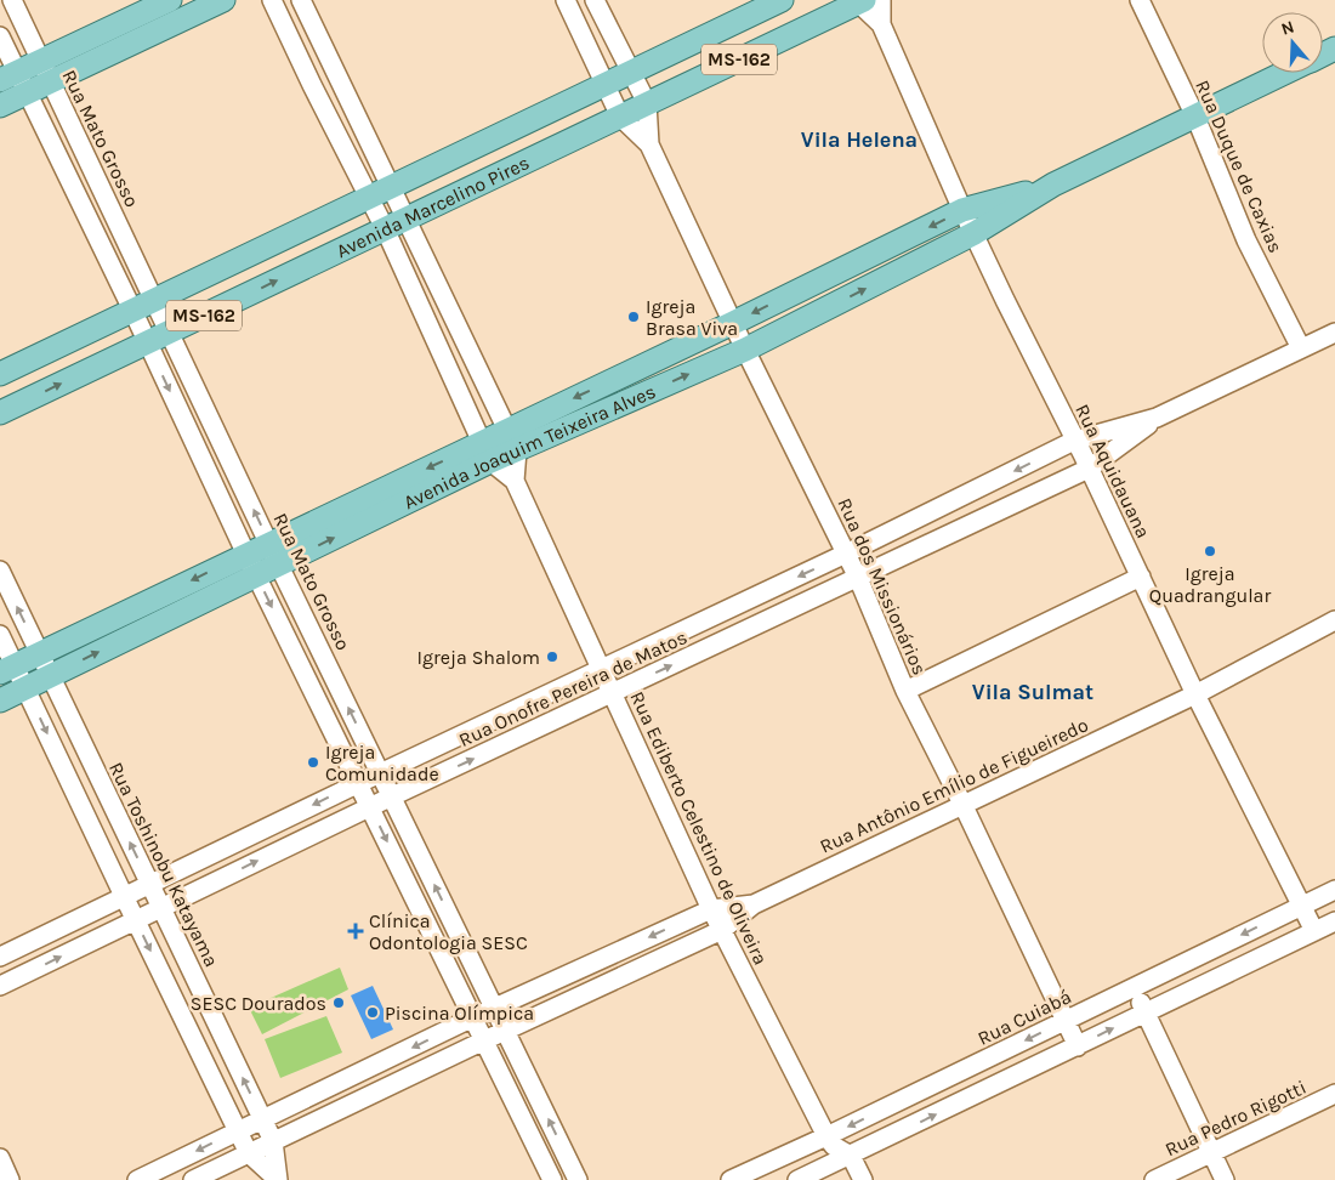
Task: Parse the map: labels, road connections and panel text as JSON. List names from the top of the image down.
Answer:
{
  "streets": {
    "main road": ["MS-162", "Avenida Marcelino Pires", "Avenida Joaquim Teixeira Alves"],
    "street": [
      "Rua Mato Grosso",
      "Rua Duque de Caxias",
      "Rua Aquidauana",
      "Rua dos Missionários",
      "Rua Onofre Pereira de Matos",
      "Rua Antônio Emílio de Figueiredo",
      "Rua Ediberto Celestino de Oliveira",
      "Rua Toshinobu Katayama",
      "Rua Cuiabá",
      "Rua Pedro Rigotti"
    ]
  },
  "crossings": [
    ["Rua Mato Grosso", "Avenida Marcelino Pires"],
    ["Rua Mato Grosso", "Avenida Joaquim Teixeira Alves"],
    ["Rua Mato Grosso", "Rua Onofre Pereira de Matos"],
    ["Rua Mato Grosso", "Rua Antônio Emílio de Figueiredo"],
    ["Rua Duque de Caxias", "Avenida Joaquim Teixeira Alves"],
    ["Rua Duque de Caxias", "Rua Onofre Pereira de Matos"],
    ["Avenida Marcelino Pires", "Rua Aquidauana"],
    ["Avenida Marcelino Pires", "Rua dos Missionários"],
    ["Avenida Marcelino Pires", "Rua Ediberto Celestino de Oliveira"],
    ["Avenida Joaquim Teixeira Alves", "Rua Aquidauana"],
    ["Avenida Joaquim Teixeira Alves", "Rua dos Missionários"],
    ["Avenida Joaquim Teixeira Alves", "Rua Ediberto Celestino de Oliveira"],
    ["Avenida Joaquim Teixeira Alves", "Rua Toshinobu Katayama"],
    ["Rua Aquidauana", "Rua Onofre Pereira de Matos"],
    ["Rua Aquidauana", "Rua Antônio Emílio de Figueiredo"],
    ["Rua Aquidauana", "Rua Cuiabá"],
    ["Rua dos Missionários", "Rua Onofre Pereira de Matos"],
    ["Rua dos Missionários", "Rua Antônio Emílio de Figueiredo"],
    ["Rua dos Missionários", "Rua Cuiabá"],
    ["Rua Onofre Pereira de Matos", "Rua Ediberto Celestino de Oliveira"],
    ["Rua Onofre Pereira de Matos", "Rua Toshinobu Katayama"],
    ["Rua Antônio Emílio de Figueiredo", "Rua Ediberto Celestino de Oliveira"],
    ["Rua Antônio Emílio de Figueiredo", "Rua Toshinobu Katayama"],
    ["Rua Ediberto Celestino de Oliveira", "Rua Cuiabá"]
  ],
  "districts": ["Vila Helena", "Vila Sulmat"],
  "places": {
    "other": [
      "Igreja Brasa Viva",
      "Igreja Quadrangular",
      "Igreja Shalom",
      "Igreja Comunidade",
      "SESC Dourados",
      "Piscina Olímpica"
    ],
    "health": ["Clínica Odontologia SESC"]
  },
  "north": "top"
}
